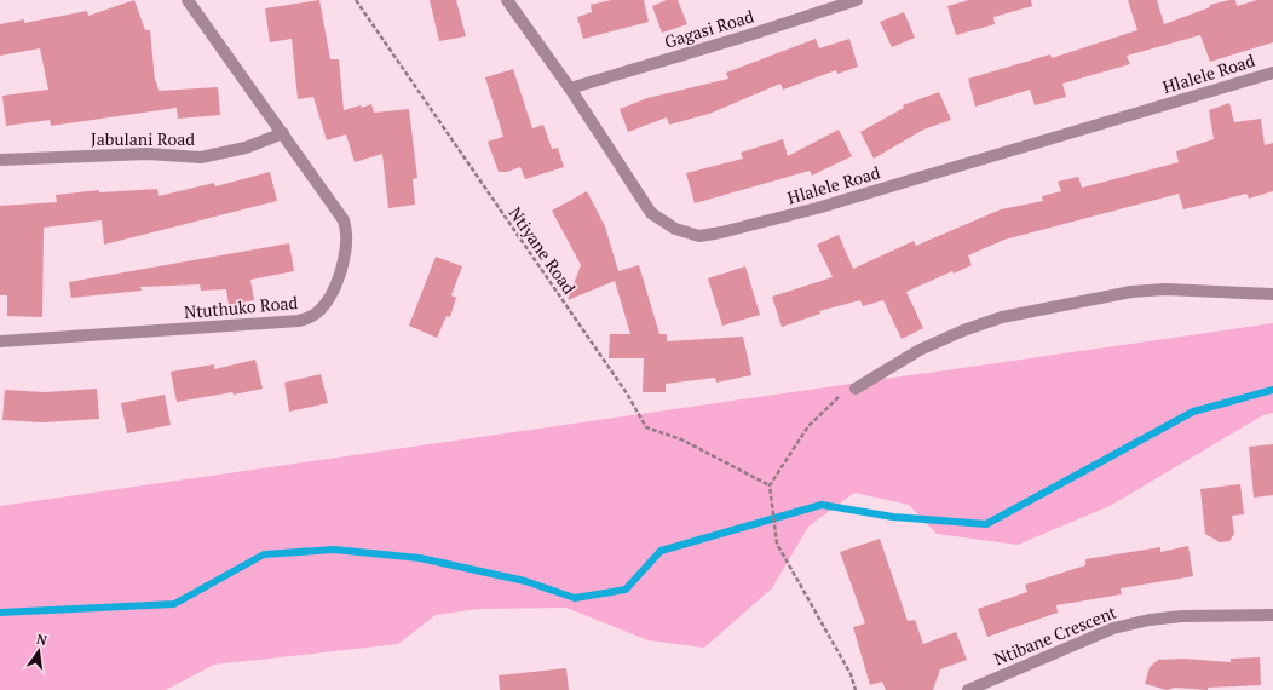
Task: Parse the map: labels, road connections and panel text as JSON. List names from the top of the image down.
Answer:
{
  "streets": {
    "street": [
      "Gagasi Road",
      "Hlalele Road",
      "Jabulani Road",
      "Ntuthuko Road",
      "Ntibane Crescent"
    ],
    "path": ["Ntiyane Road"]
  },
  "crossings": [
    ["Gagasi Road", "Hlalele Road"],
    ["Jabulani Road", "Ntuthuko Road"]
  ],
  "north": "top"
}
